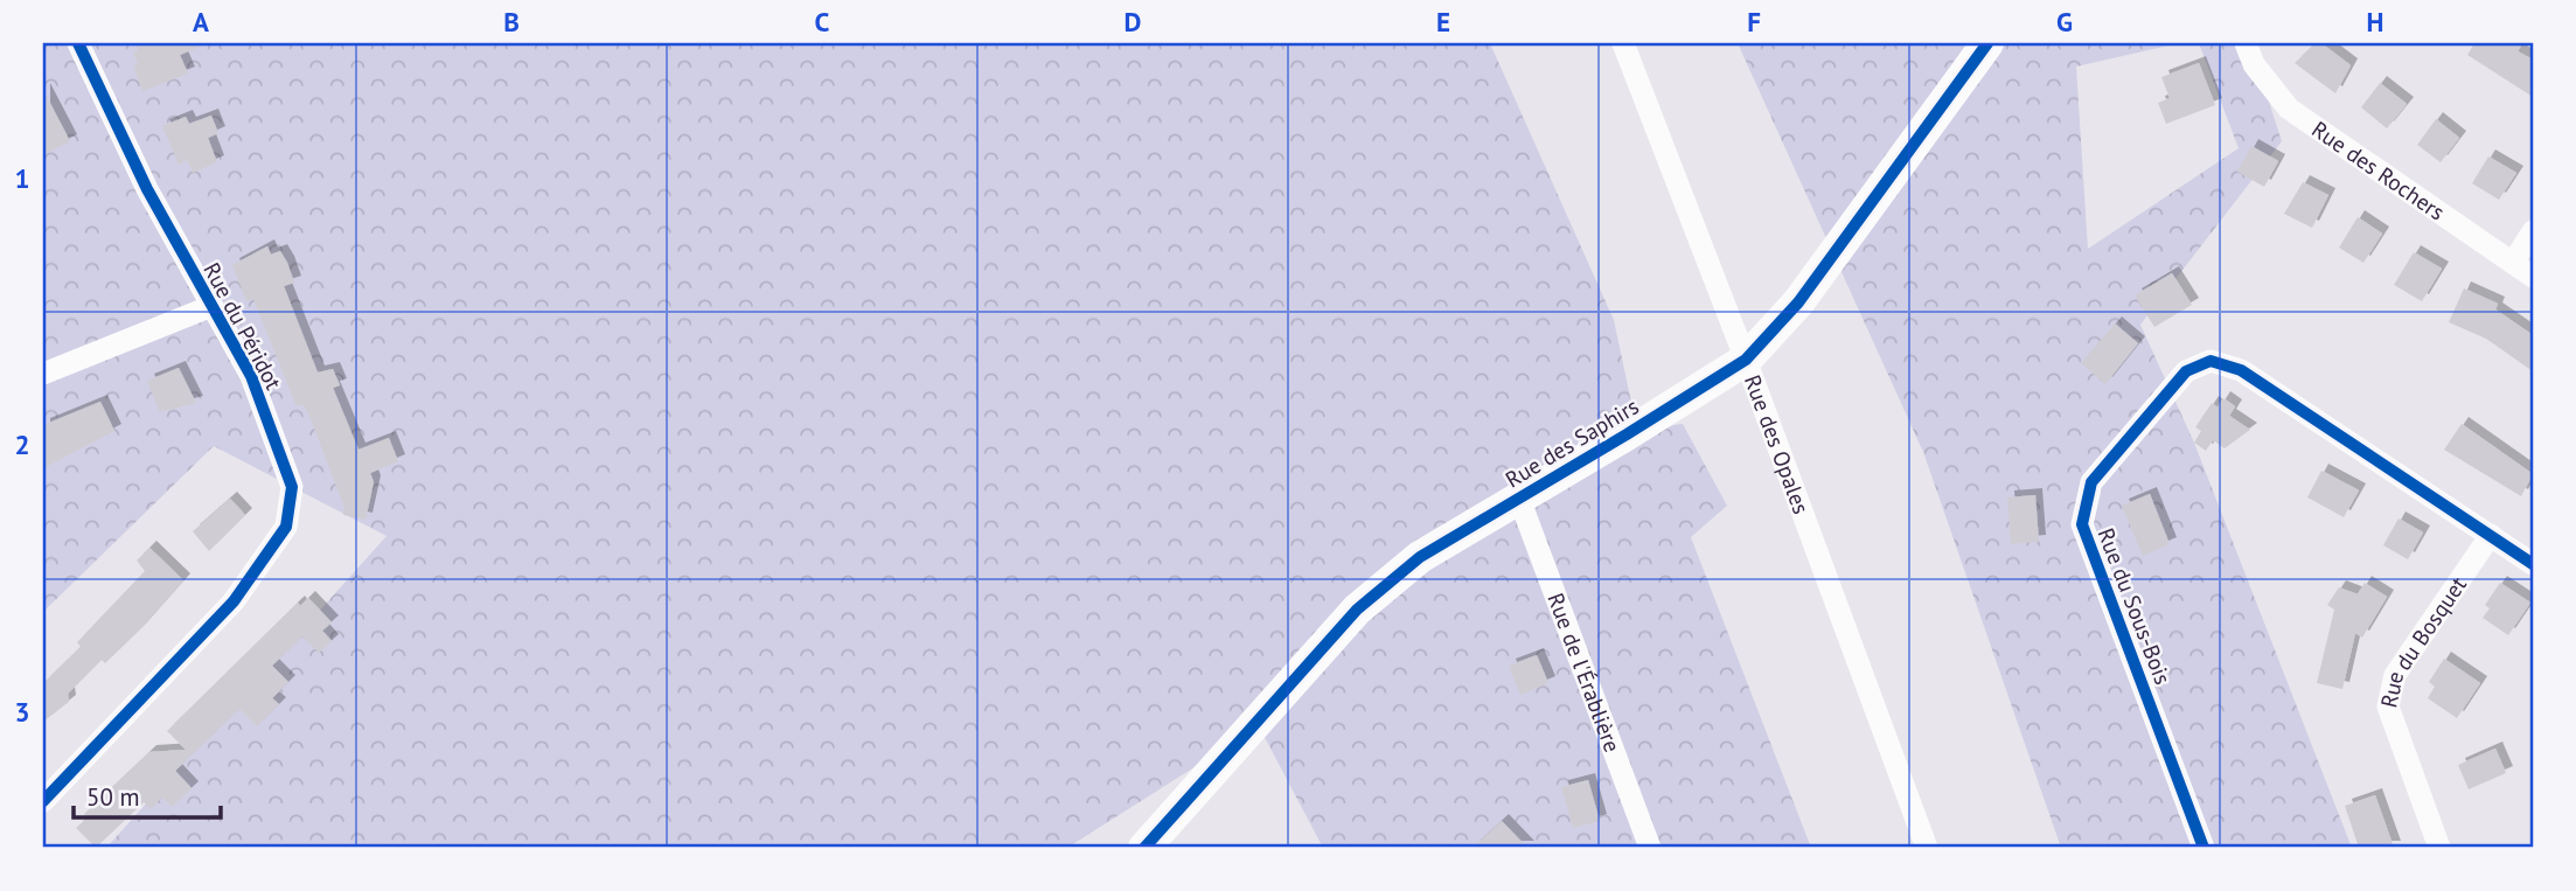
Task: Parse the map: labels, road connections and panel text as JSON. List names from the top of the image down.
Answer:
{
  "streets": {
    "street": [
      "Rue des Rochers",
      "Rue du Péridot",
      "Rue des Saphirs",
      "Rue des Opales",
      "Rue du Sous-Bois",
      "Rue du Bosquet",
      "Rue de l'Érablière"
    ]
  },
  "crossings": [
    ["Rue des Saphirs", "Rue des Opales"],
    ["Rue des Saphirs", "Rue de l'Érablière"],
    ["Rue du Sous-Bois", "Rue du Bosquet"]
  ],
  "scale_bar": "50 m",
  "grid": {
    "columns": [
      "A",
      "B",
      "C",
      "D",
      "E",
      "F",
      "G",
      "H"
    ],
    "rows": ["1", "2", "3"]
  }
}
